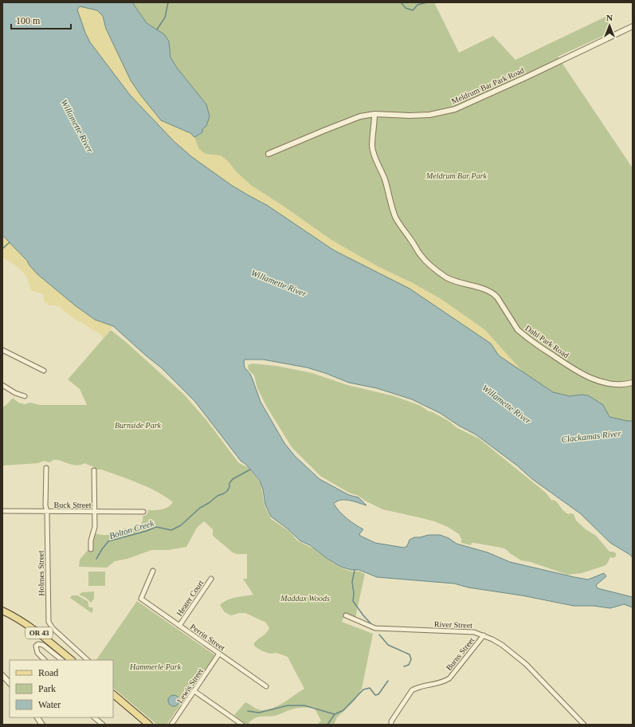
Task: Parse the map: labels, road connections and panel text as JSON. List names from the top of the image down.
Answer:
{
  "streets": {
    "main road": ["OR 43"],
    "street": [
      "Meldrum Bar Park Road",
      "Dahl Park Road",
      "Buck Street",
      "Holmes Street",
      "Heater Court",
      "River Street",
      "Perrin Street",
      "Burns Street",
      "Lewis Street"
    ]
  },
  "crossings": [
    ["Meldrum Bar Park Road", "Dahl Park Road"],
    ["Buck Street", "Holmes Street"],
    ["Heater Court", "Perrin Street"],
    ["River Street", "Burns Street"],
    ["Perrin Street", "Lewis Street"]
  ],
  "water": ["Willamette River", "Clackamas River", "Bolton Creek"],
  "parks": [
    "Meldrum Bar Park",
    "Burnside Park",
    "Maddax Woods",
    "Hammerle Park"
  ],
  "legend": ["Road", "Park", "Water"],
  "scale_bar": "100 m",
  "north": "top"
}
